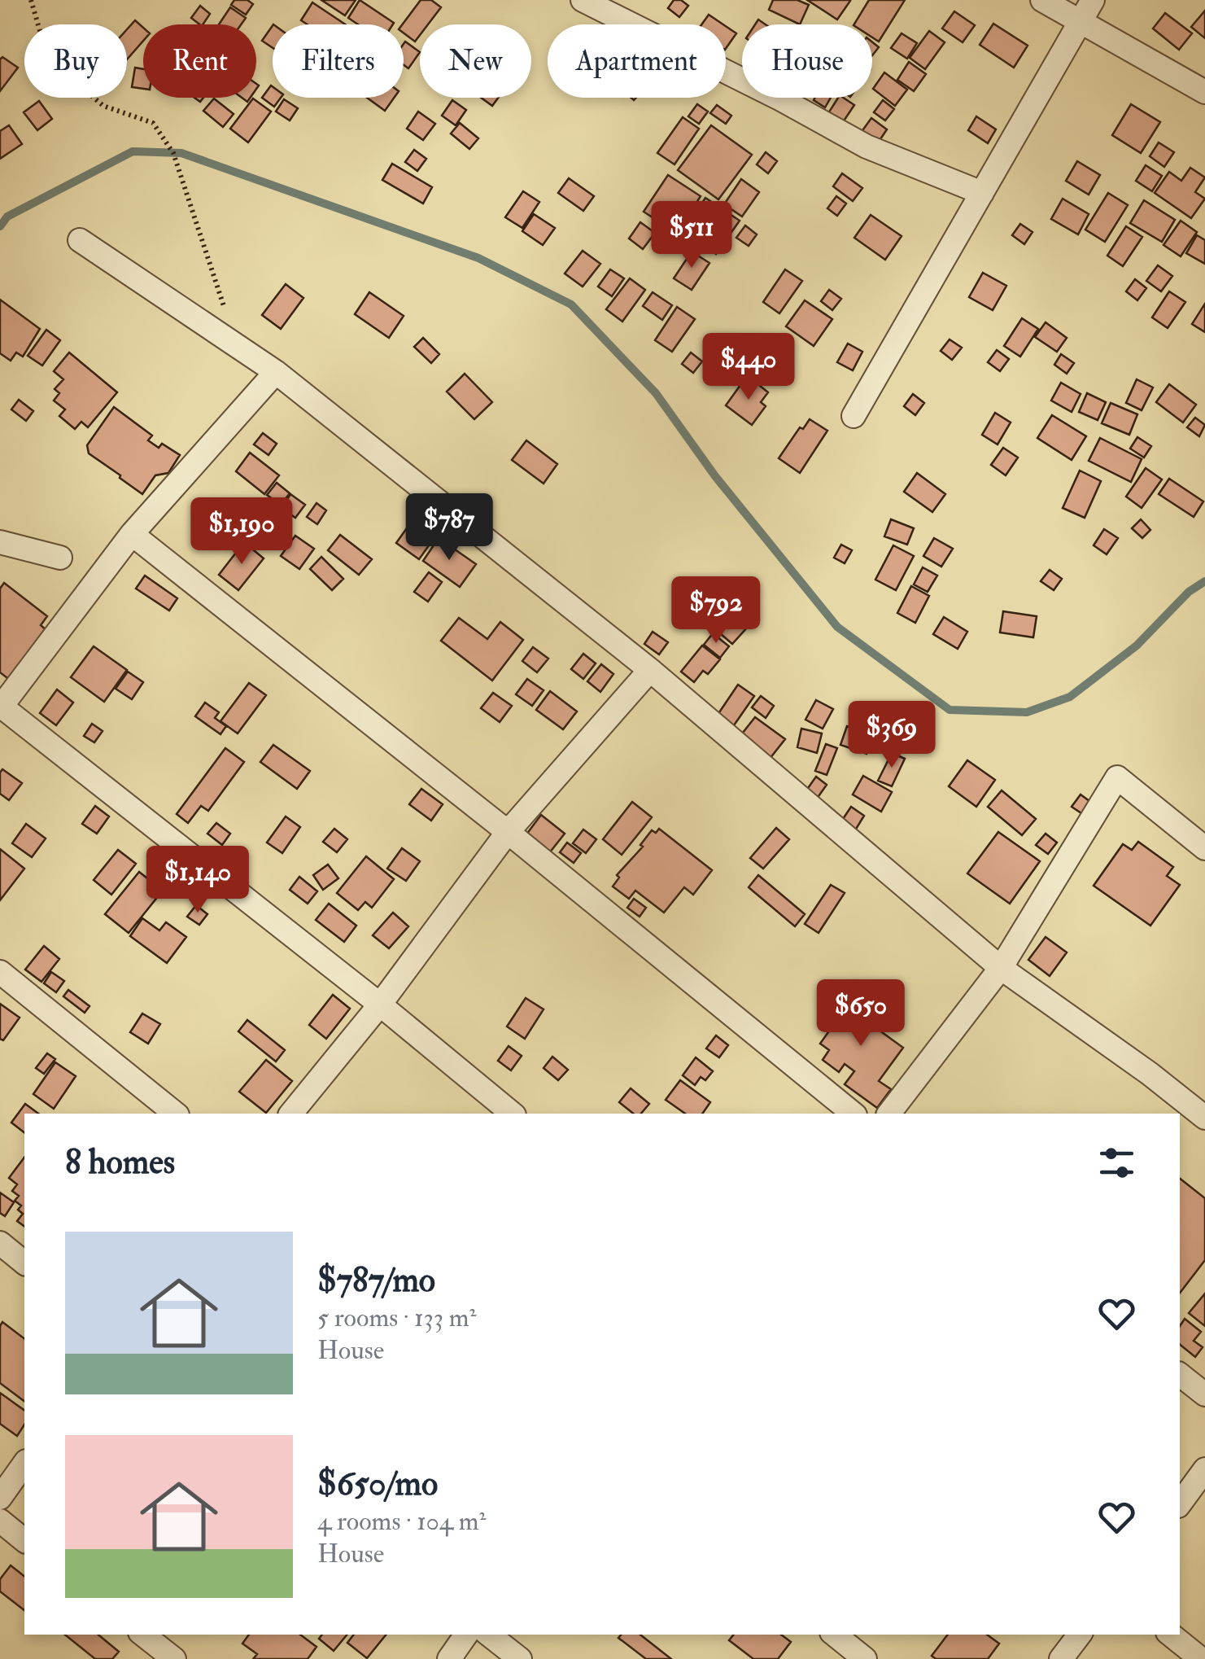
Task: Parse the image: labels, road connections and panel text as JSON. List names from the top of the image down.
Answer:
{
  "page": {
    "chip": [
      "Buy",
      "Rent",
      "Filters",
      "New",
      "Apartment",
      "House"
    ],
    "price": [
      "$511",
      "$440",
      "$787",
      "$1,190",
      "$792",
      "$369",
      "$1,140",
      "$650"
    ],
    "heading": "8 homes",
    "list": [
      {
        "name": "$787/mo",
        "note": "5 rooms · 133 m² · House"
      },
      {
        "name": "$650/mo",
        "note": "4 rooms · 104 m² · House"
      }
    ]
  }
}
